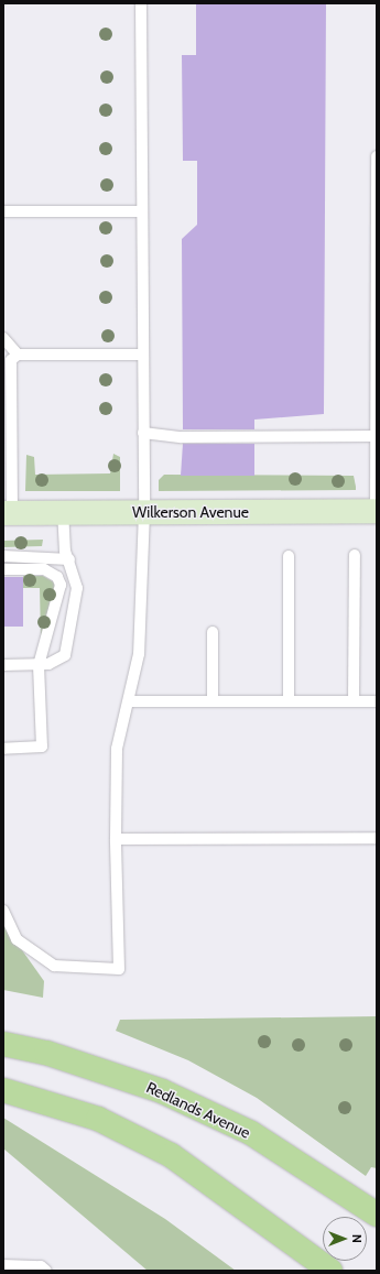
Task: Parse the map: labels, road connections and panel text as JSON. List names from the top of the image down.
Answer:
{
  "streets": {
    "main road": ["Wilkerson Avenue", "Redlands Avenue"]
  },
  "north": "right"
}
